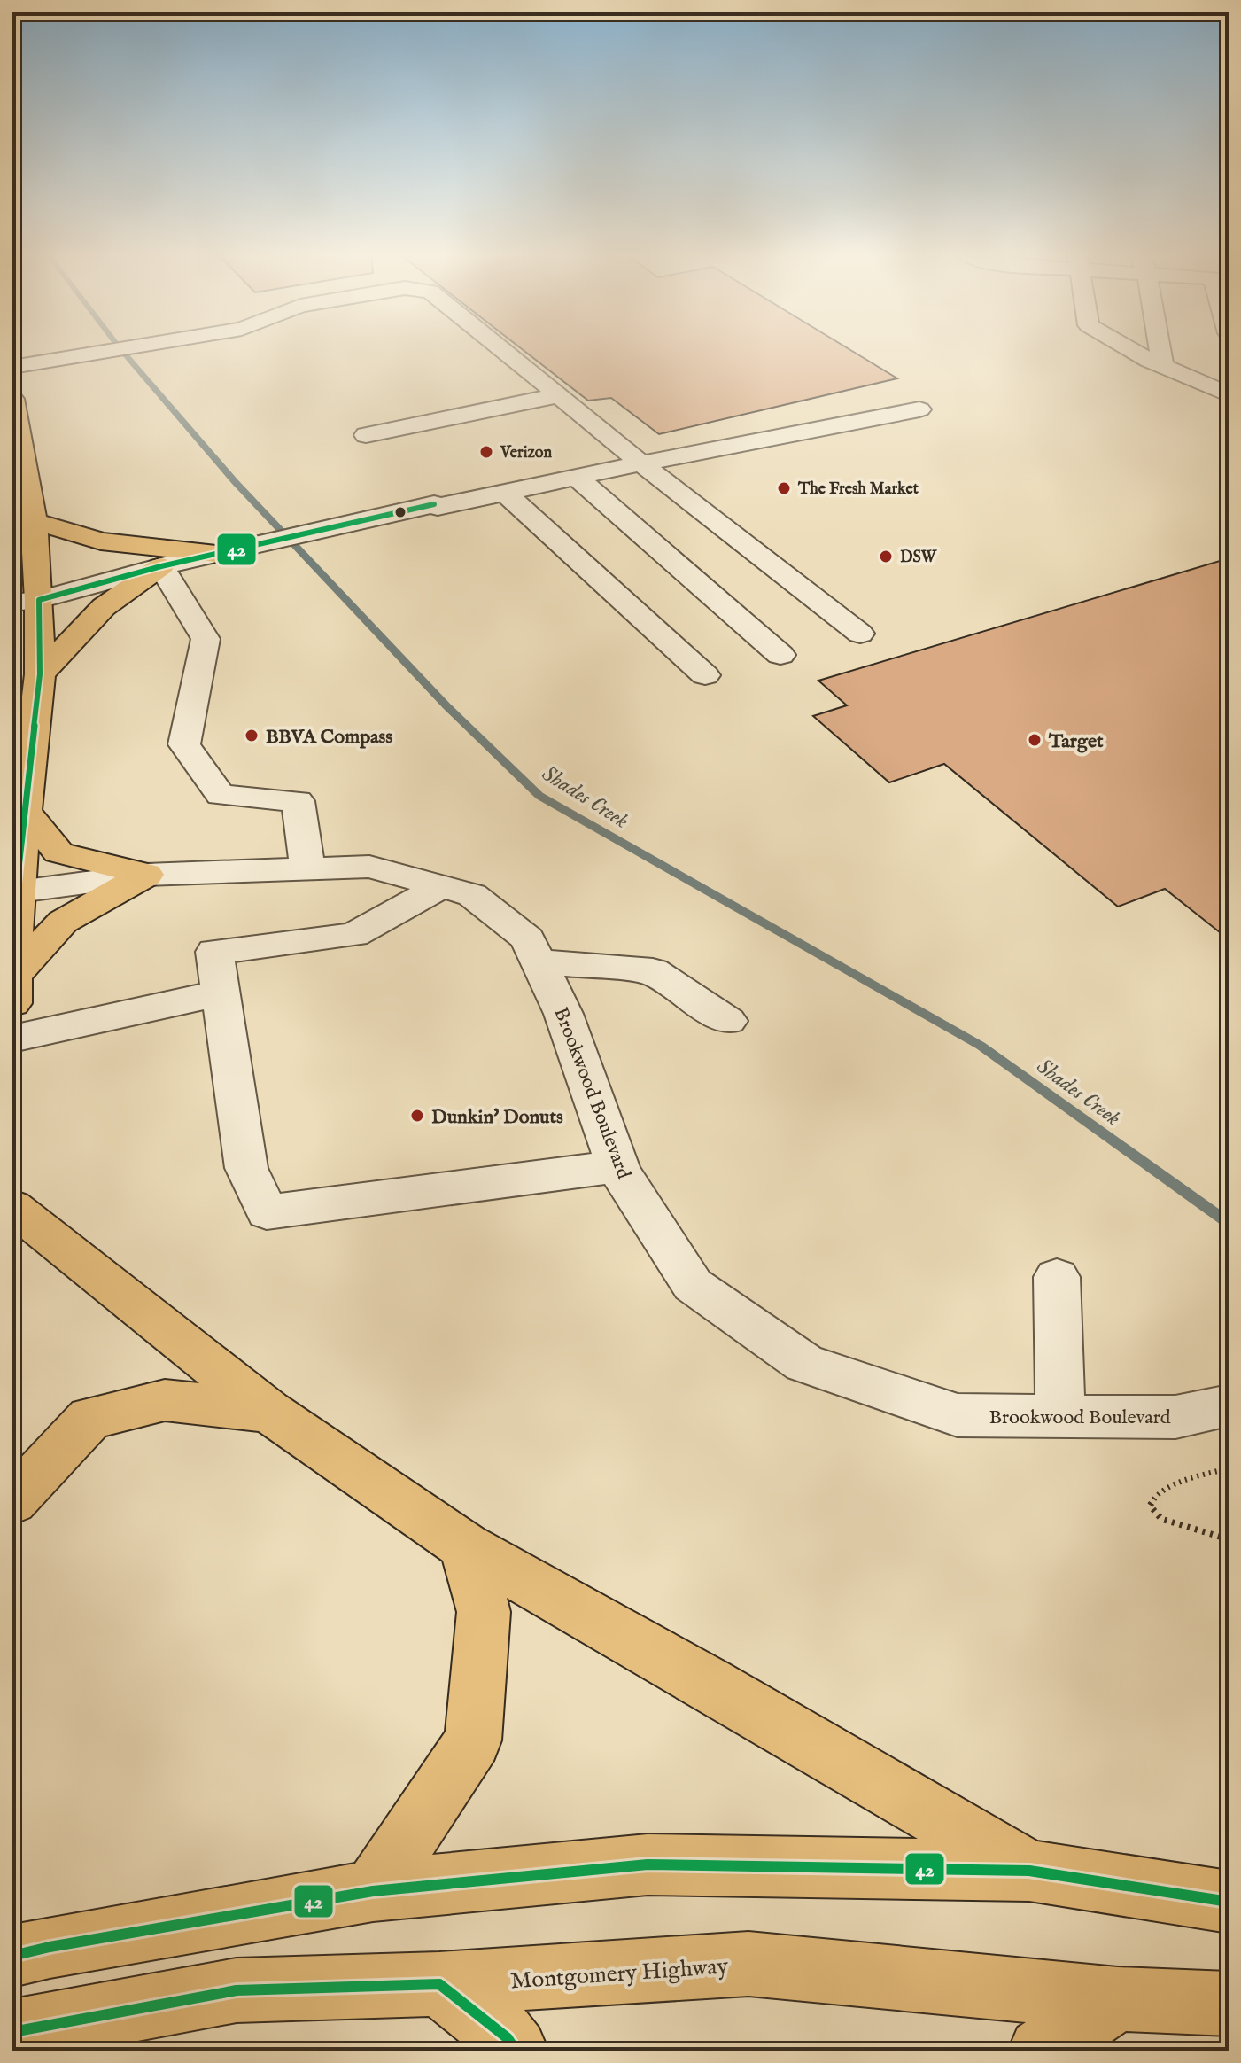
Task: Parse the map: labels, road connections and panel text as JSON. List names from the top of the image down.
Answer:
{
  "streets": {
    "main road": ["Montgomery Highway"],
    "street": ["Brookwood Boulevard"]
  },
  "water": ["Shades Creek"],
  "places": [
    "Verizon",
    "The Fresh Market",
    "DSW",
    "BBVA Compass",
    "Target",
    "Dunkin' Donuts"
  ],
  "lines": ["transit line 42"]
}
